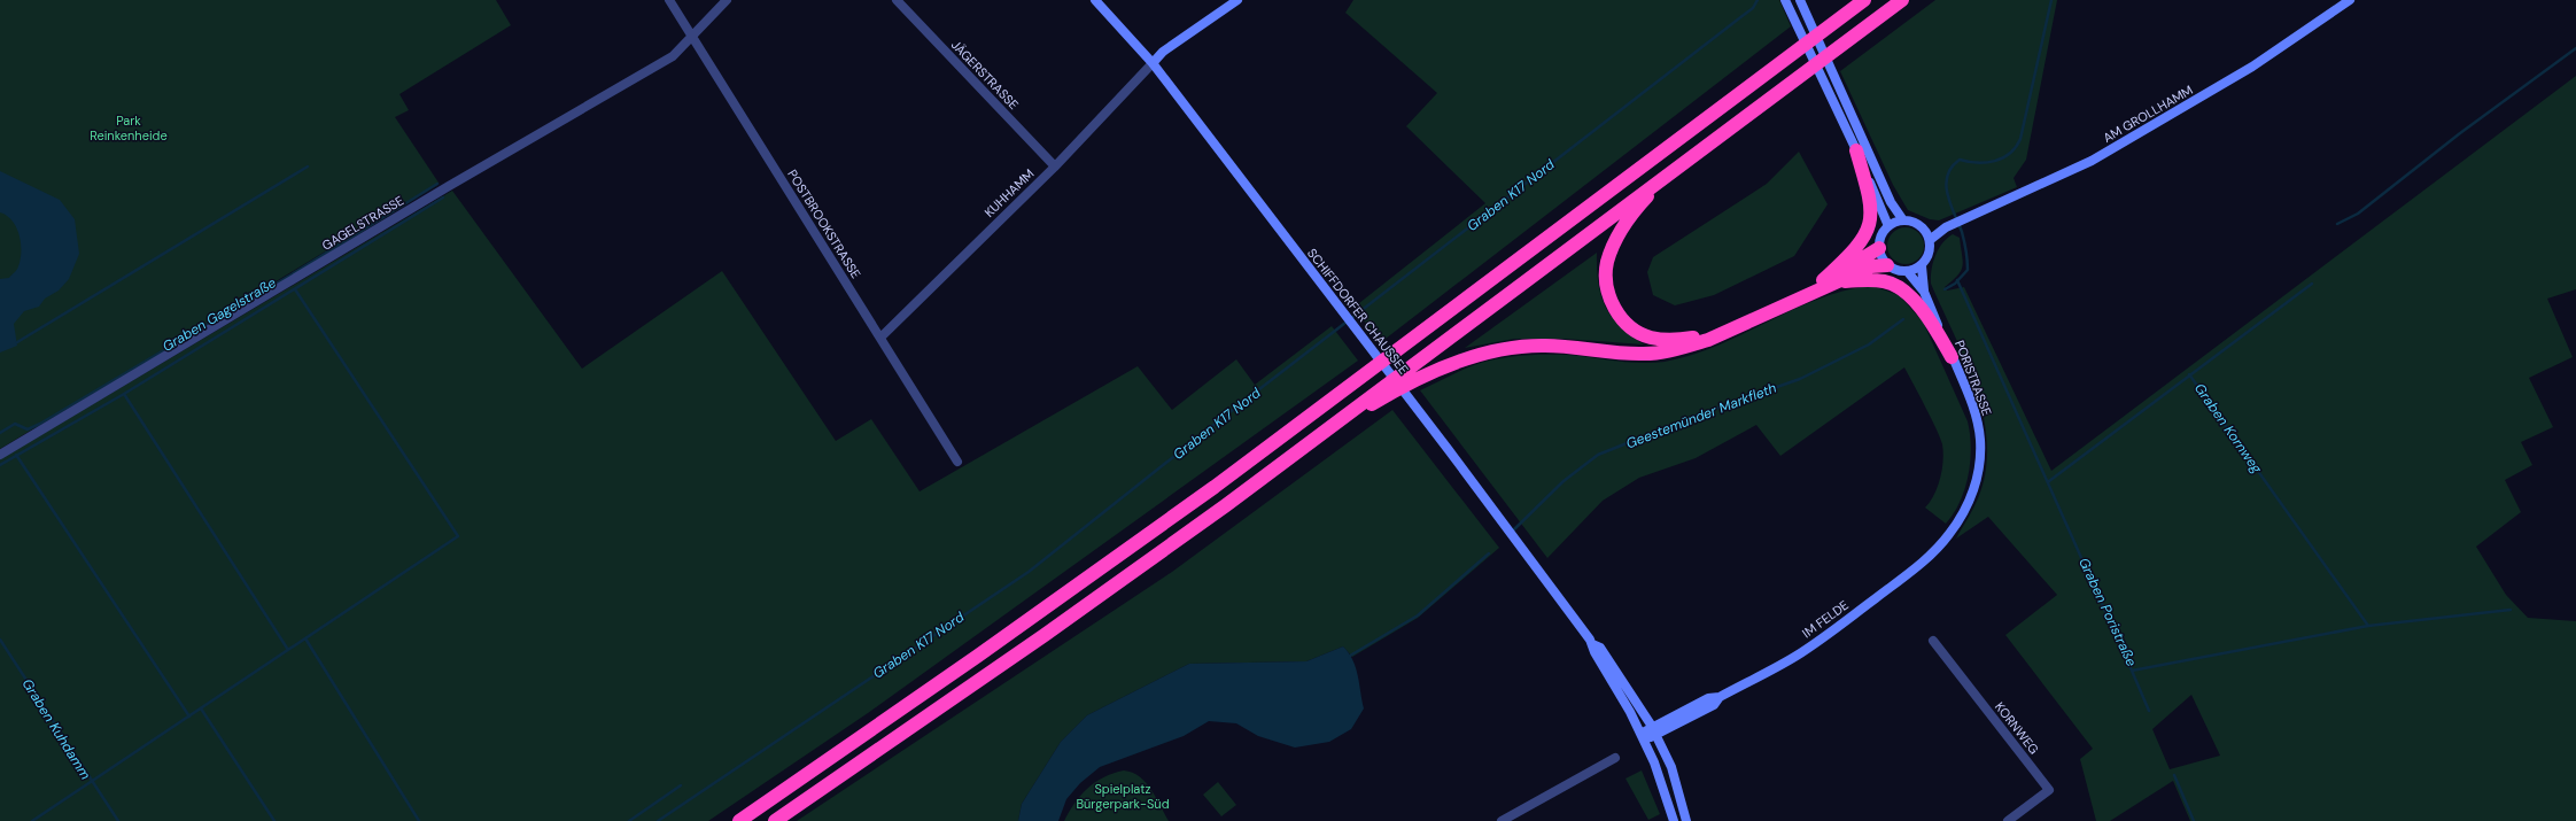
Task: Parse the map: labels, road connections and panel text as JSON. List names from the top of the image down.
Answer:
{
  "streets": {
    "street": [
      "JÄGERSTRASSE",
      "AM GROLLHAMM",
      "KUHHAMM",
      "GAGELSTRASSE",
      "POSTBROOKSTRASSE",
      "SCHIFFDORFER CHAUSSEE",
      "PORISTRASSE",
      "IM FELDE",
      "KORNWEG"
    ]
  },
  "crossings": [
    ["JÄGERSTRASSE", "KUHHAMM"],
    ["AM GROLLHAMM", "PORISTRASSE"],
    ["KUHHAMM", "POSTBROOKSTRASSE"],
    ["KUHHAMM", "SCHIFFDORFER CHAUSSEE"],
    ["GAGELSTRASSE", "POSTBROOKSTRASSE"],
    ["SCHIFFDORFER CHAUSSEE", "IM FELDE"],
    ["PORISTRASSE", "IM FELDE"]
  ],
  "water": [
    "Graben K17 Nord",
    "Graben Gagelstraße",
    "Geestemünder Markfleth",
    "Graben Kornweg",
    "Graben Poristraße",
    "Graben Kuhdamm"
  ],
  "parks": ["Park Reinkenheide", "Spielplatz Bürgerpark-Süd"]
}
